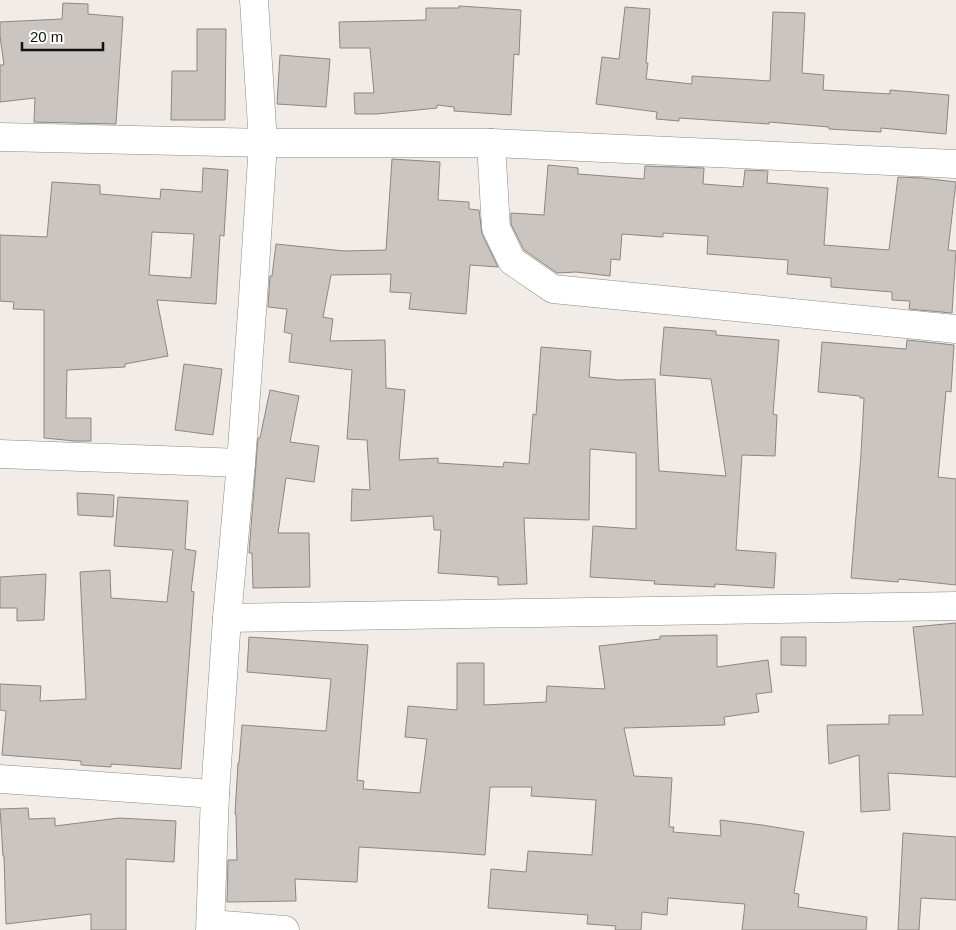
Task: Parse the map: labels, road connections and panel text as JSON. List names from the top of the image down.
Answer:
{
  "scale_bar": "20 m"
}
